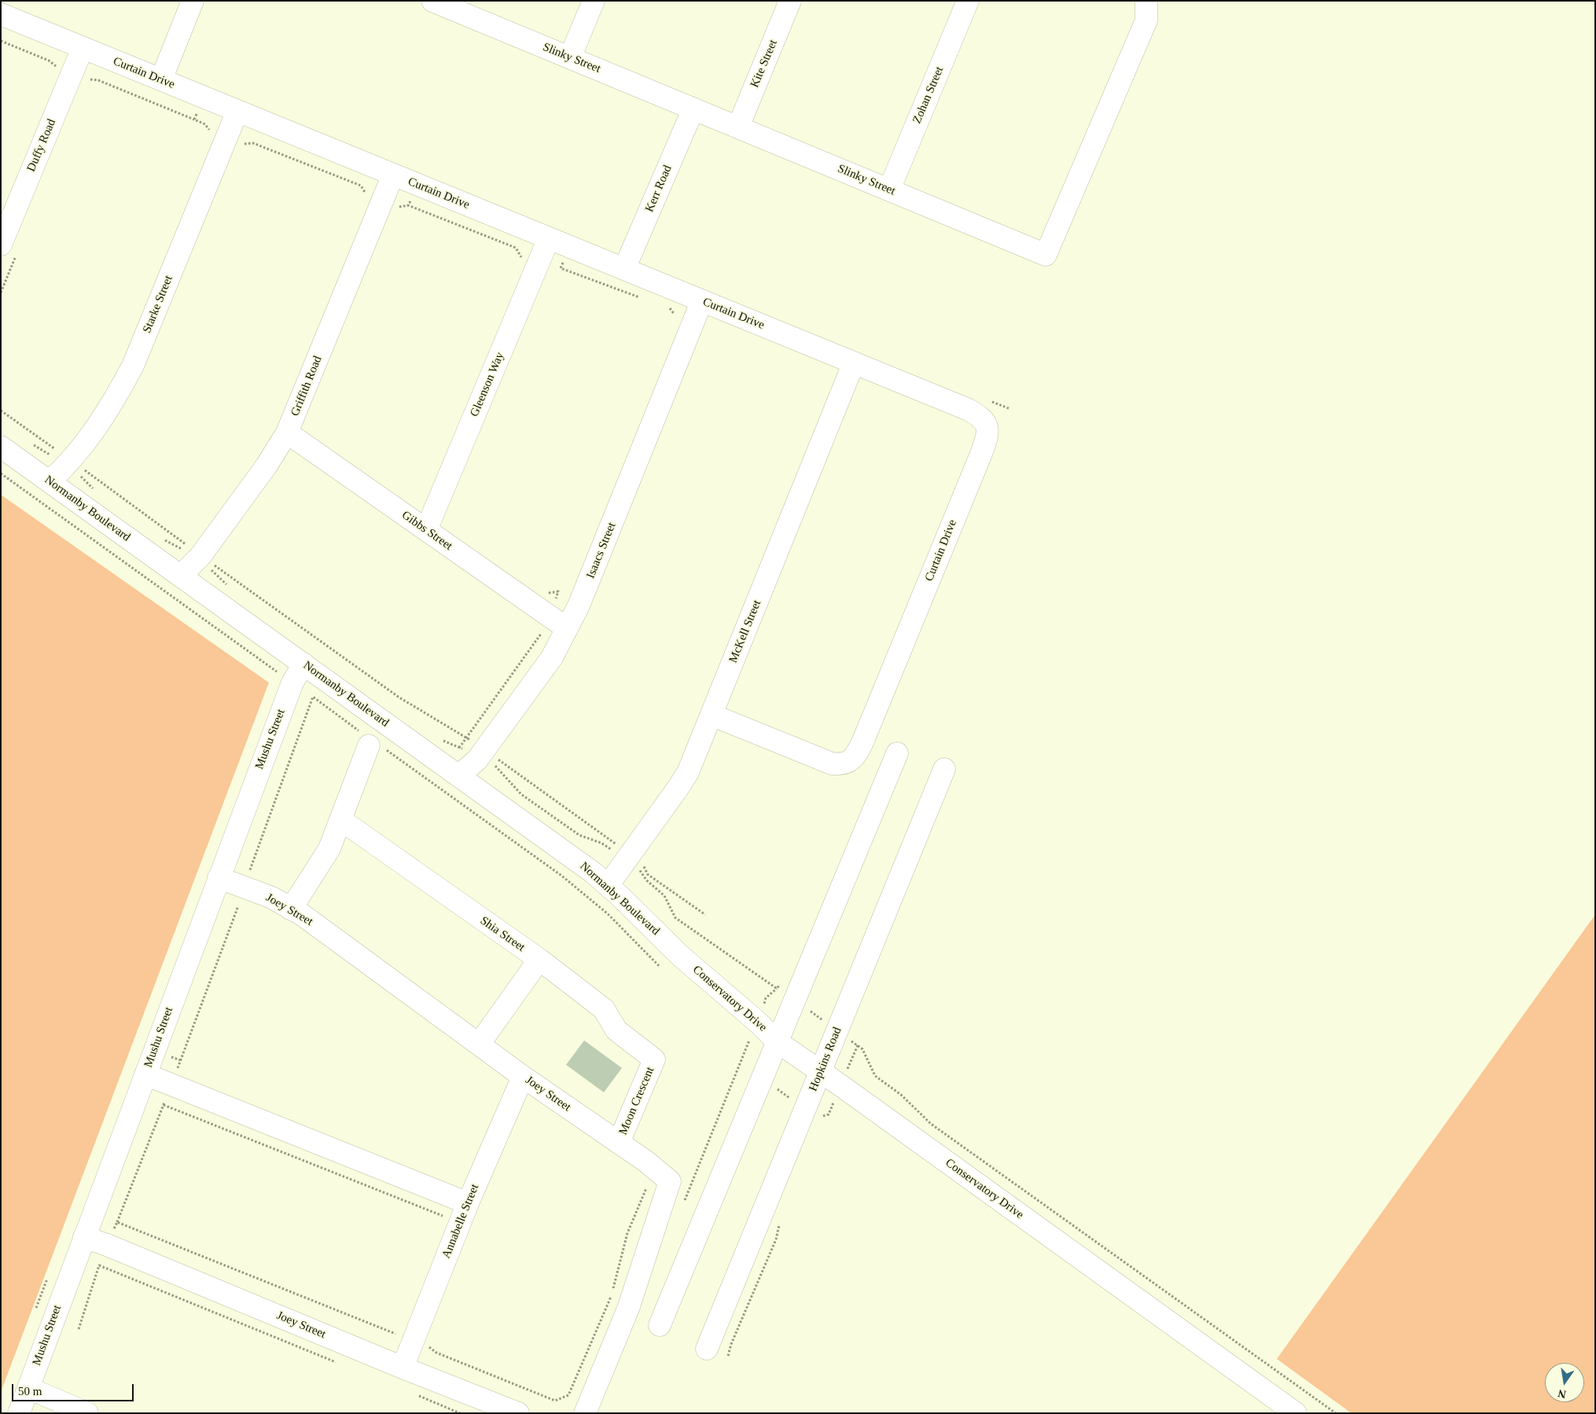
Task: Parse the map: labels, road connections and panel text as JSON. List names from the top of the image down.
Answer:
{
  "streets": {
    "street": [
      "Slinky Street",
      "Kite Street",
      "Curtain Drive",
      "Zohan Street",
      "Duffy Road",
      "Kerr Road",
      "Starke Street",
      "Gleenson Way",
      "Griffith Road",
      "Normanby Boulevard",
      "Gibbs Street",
      "Isaacs Street",
      "McKell Street",
      "Mushu Street",
      "Joey Street",
      "Shia Street",
      "Conservatory Drive",
      "Hopkins Road",
      "Moon Crescent",
      "Annabelle Street"
    ]
  },
  "crossings": [
    ["Slinky Street", "Kite Street"],
    ["Slinky Street", "Zohan Street"],
    ["Slinky Street", "Kerr Road"],
    ["Curtain Drive", "Duffy Road"],
    ["Curtain Drive", "Kerr Road"],
    ["Curtain Drive", "Starke Street"],
    ["Curtain Drive", "Gleenson Way"],
    ["Curtain Drive", "Griffith Road"],
    ["Curtain Drive", "Isaacs Street"],
    ["Curtain Drive", "McKell Street"],
    ["Starke Street", "Normanby Boulevard"],
    ["Gleenson Way", "Gibbs Street"],
    ["Griffith Road", "Normanby Boulevard"],
    ["Griffith Road", "Gibbs Street"],
    ["Normanby Boulevard", "Isaacs Street"],
    ["Normanby Boulevard", "McKell Street"],
    ["Normanby Boulevard", "Mushu Street"],
    ["Normanby Boulevard", "Conservatory Drive"],
    ["Gibbs Street", "Isaacs Street"],
    ["Mushu Street", "Joey Street"],
    ["Joey Street", "Moon Crescent"],
    ["Joey Street", "Annabelle Street"],
    ["Shia Street", "Moon Crescent"],
    ["Conservatory Drive", "Hopkins Road"]
  ],
  "scale_bar": "50 m",
  "north": "bottom"
}
